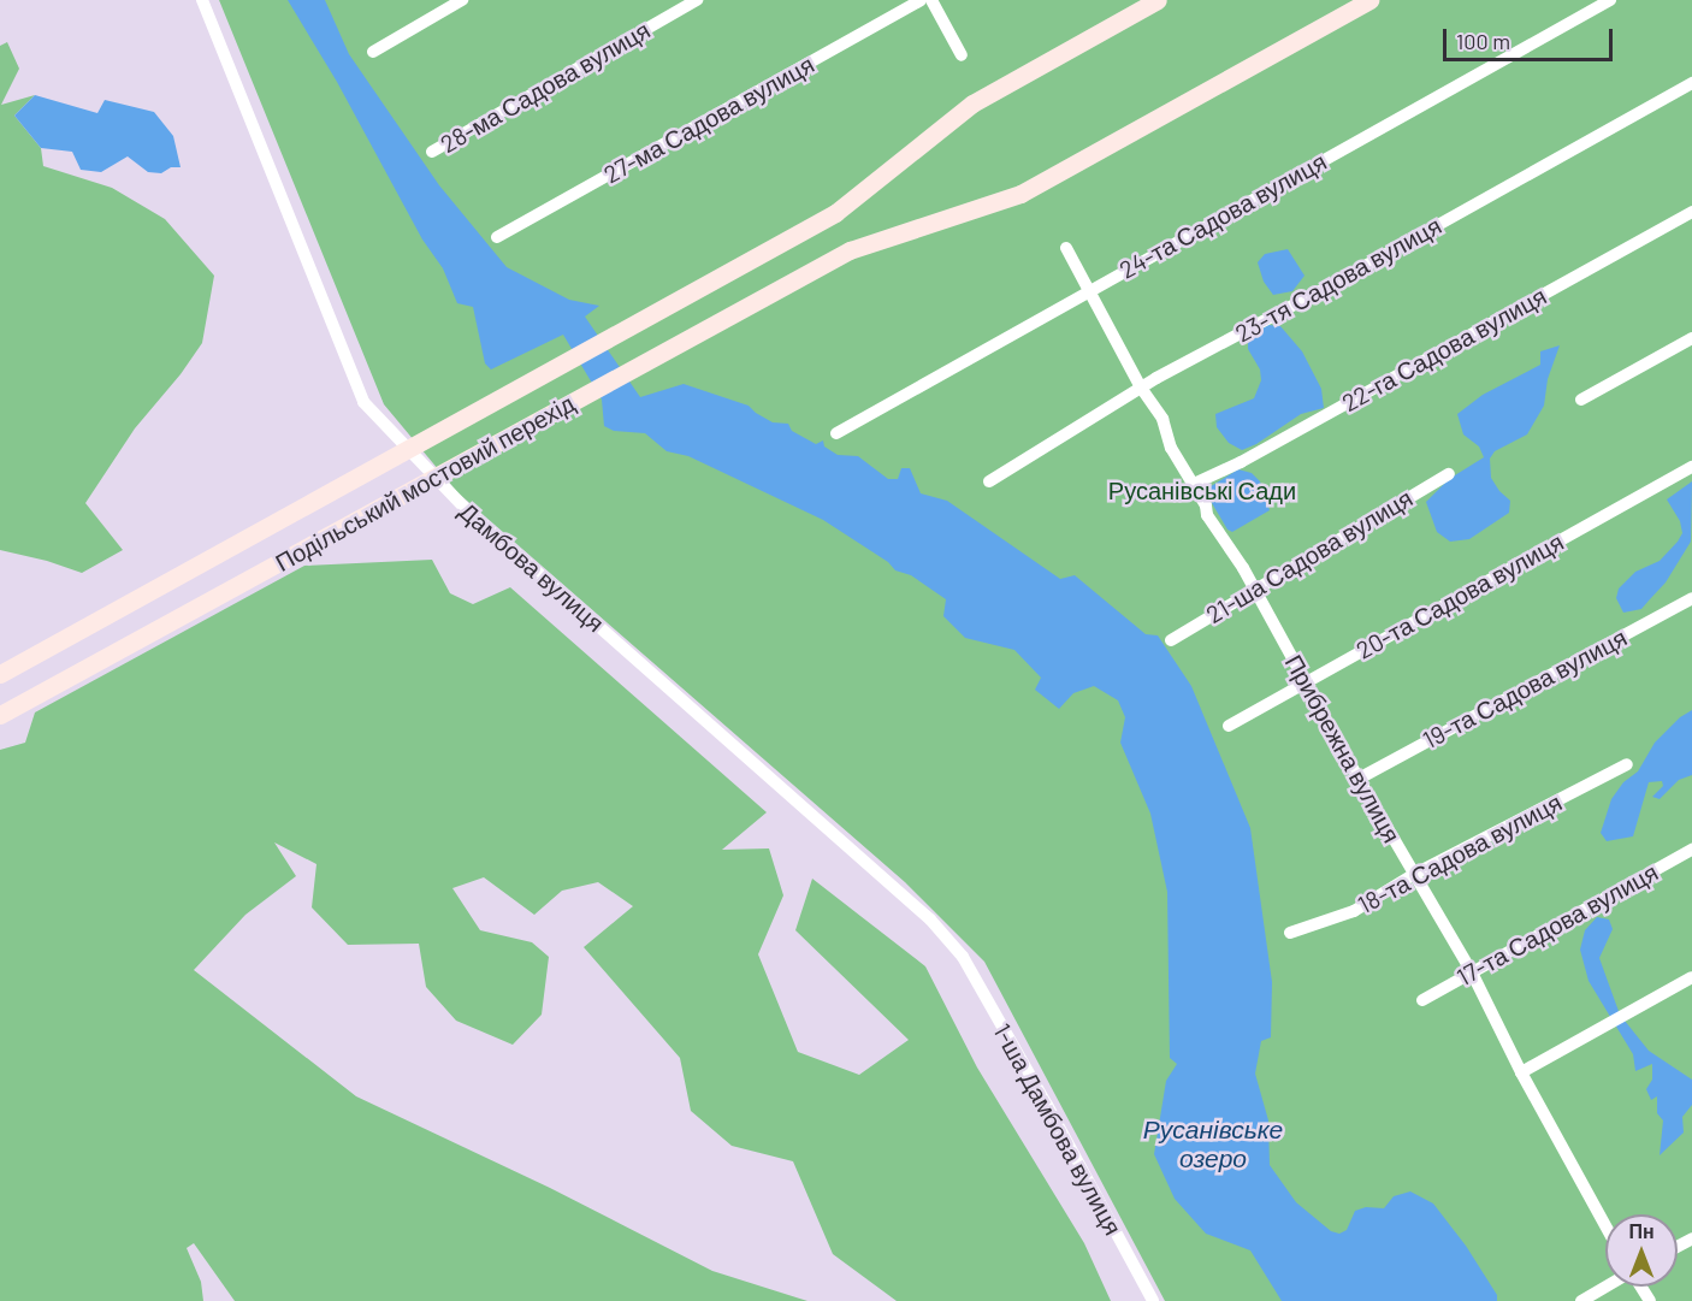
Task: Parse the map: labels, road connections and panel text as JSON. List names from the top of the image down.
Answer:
{
  "streets": {
    "main road": ["Подільський мостовий перехід"],
    "street": [
      "28-ма Садова вулиця",
      "27-ма Садова вулиця",
      "24-та Садова вулиця",
      "23-тя Садова вулиця",
      "22-га Садова вулиця",
      "21-ша Садова вулиця",
      "Дамбова вулиця",
      "20-та Садова вулиця",
      "19-та Садова вулиця",
      "Прибрежна вулиця",
      "18-та Садова вулиця",
      "17-та Садова вулиця",
      "1-ша Дамбова вулиця"
    ]
  },
  "crossings": [
    ["24-та Садова вулиця", "Прибрежна вулиця"],
    ["23-тя Садова вулиця", "Прибрежна вулиця"],
    ["22-га Садова вулиця", "Прибрежна вулиця"],
    ["21-ша Садова вулиця", "Прибрежна вулиця"],
    ["Дамбова вулиця", "1-ша Дамбова вулиця"],
    ["20-та Садова вулиця", "Прибрежна вулиця"],
    ["19-та Садова вулиця", "Прибрежна вулиця"],
    ["Прибрежна вулиця", "18-та Садова вулиця"],
    ["Прибрежна вулиця", "17-та Садова вулиця"]
  ],
  "water": ["Русанівське озеро"],
  "parks": ["Русанівські Сади"],
  "scale_bar": "100 m",
  "north": "top"
}
